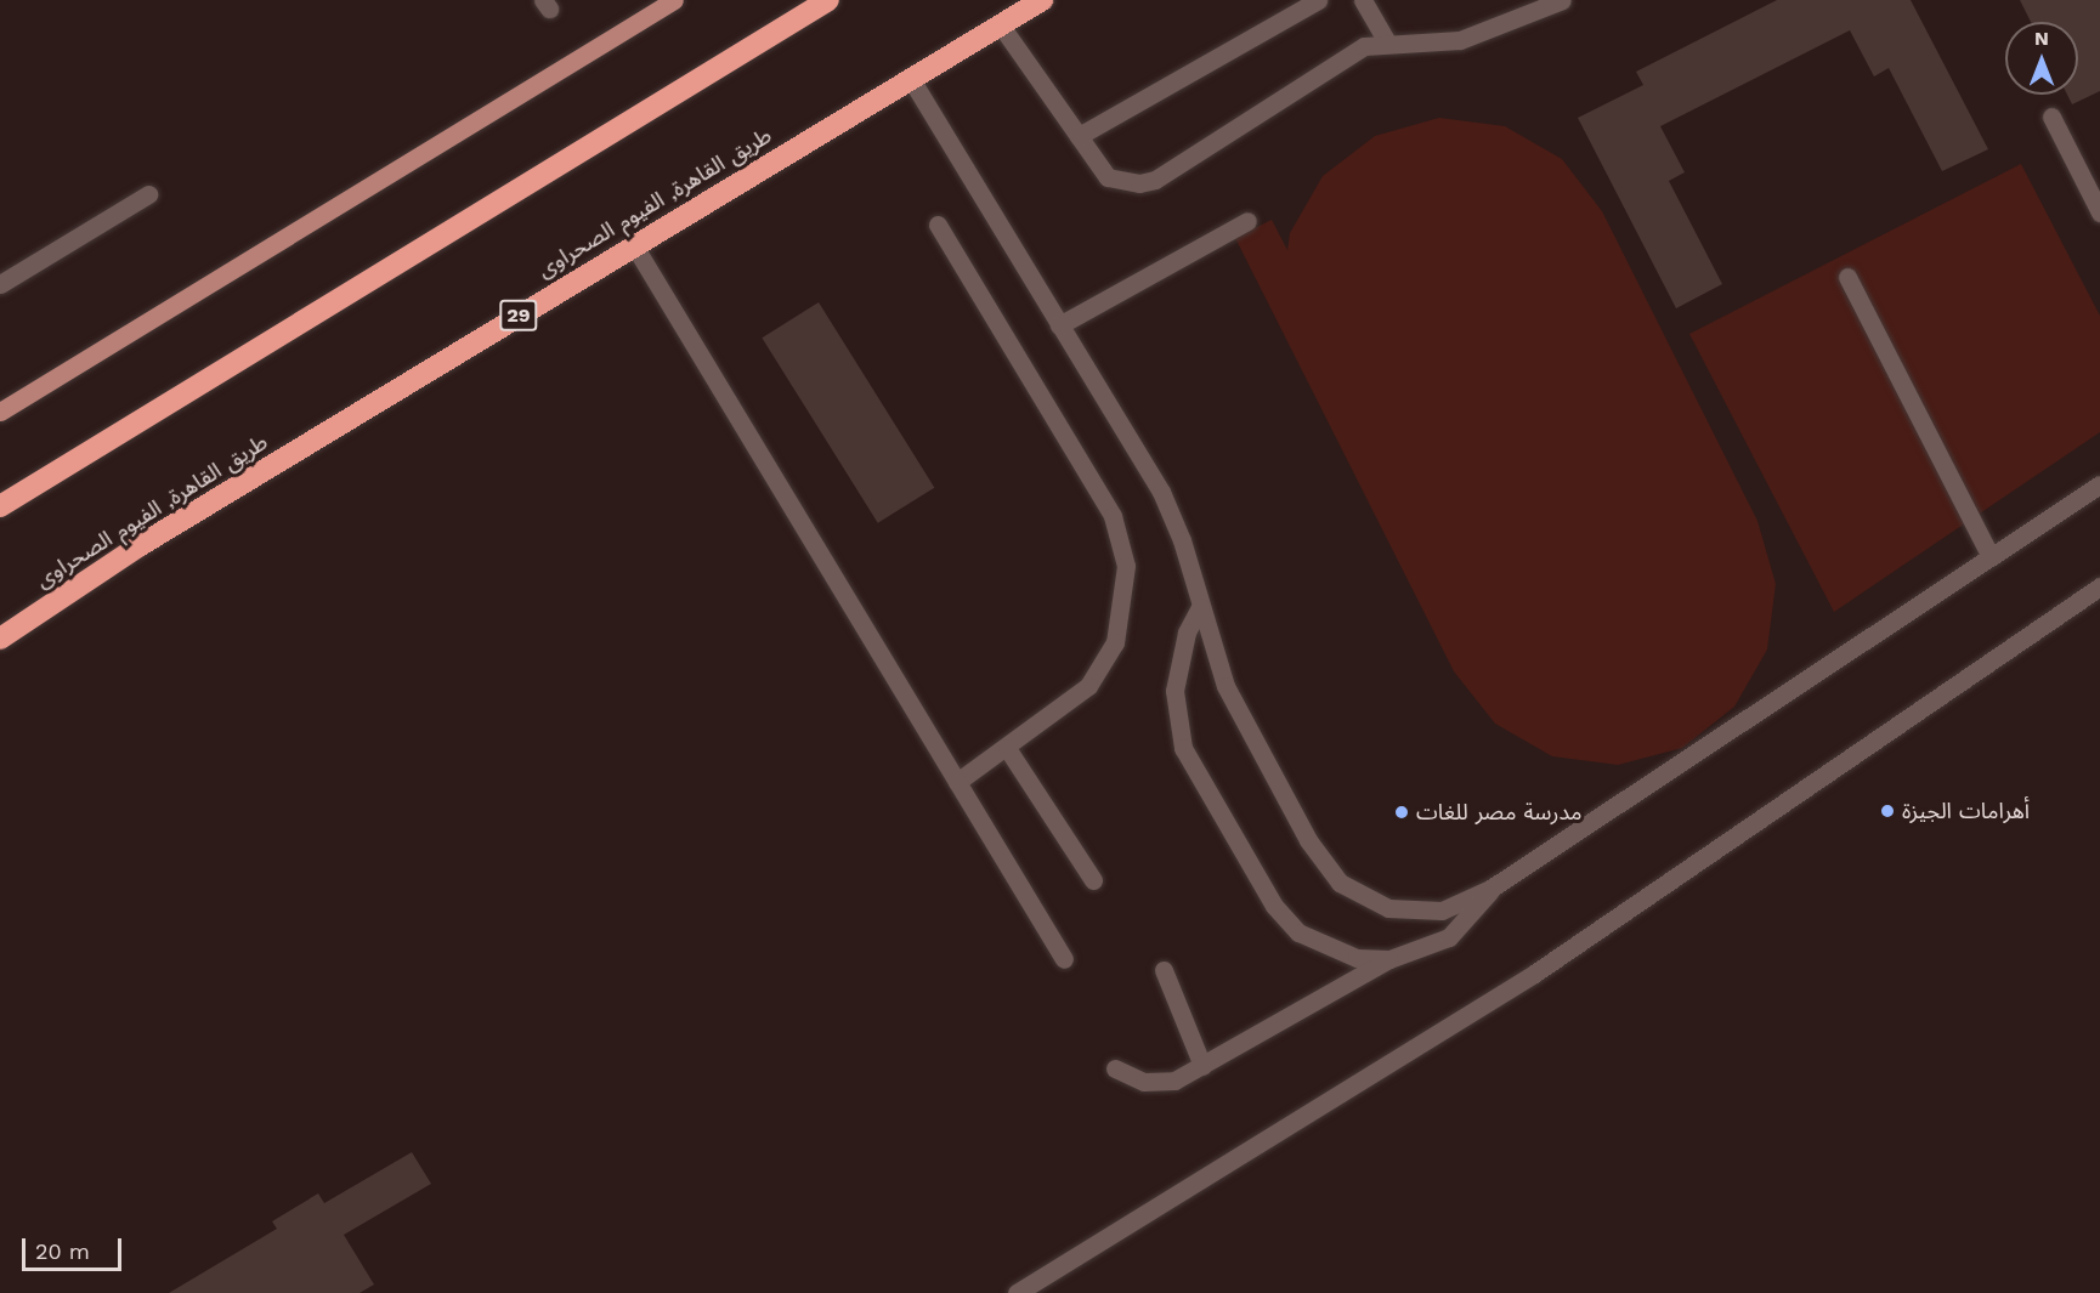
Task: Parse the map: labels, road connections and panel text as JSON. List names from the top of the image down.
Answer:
{
  "streets": {
    "highway": ["طريق القاهرة, الفيوم الصحراوى", "29"]
  },
  "places": ["أهرامات الجيزة", "مدرسة مصر للغات"],
  "scale_bar": "20 m",
  "north": "top"
}
